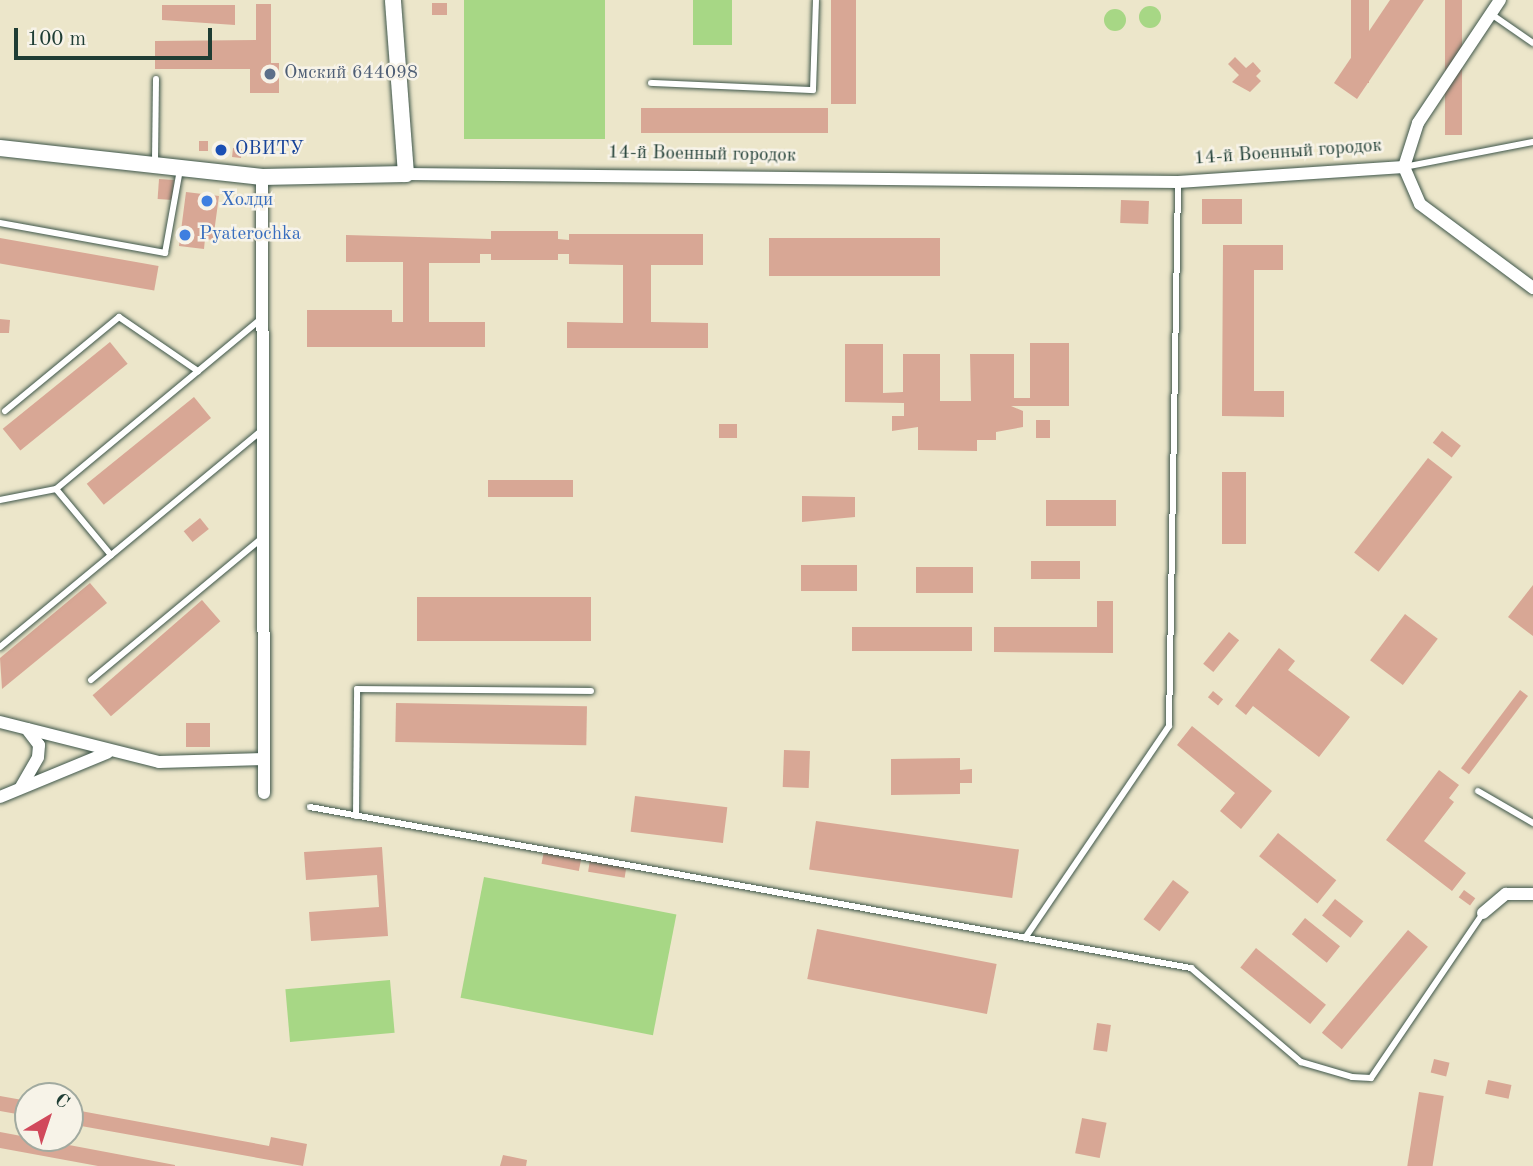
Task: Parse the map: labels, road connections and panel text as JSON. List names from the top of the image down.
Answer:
{
  "streets": {
    "street": ["14-й Военный городок"]
  },
  "places": [
    "Омский 644098",
    "ОВИТУ",
    "Холди",
    "Pyaterochka"
  ],
  "scale_bar": "100 m",
  "north": "top right"
}
